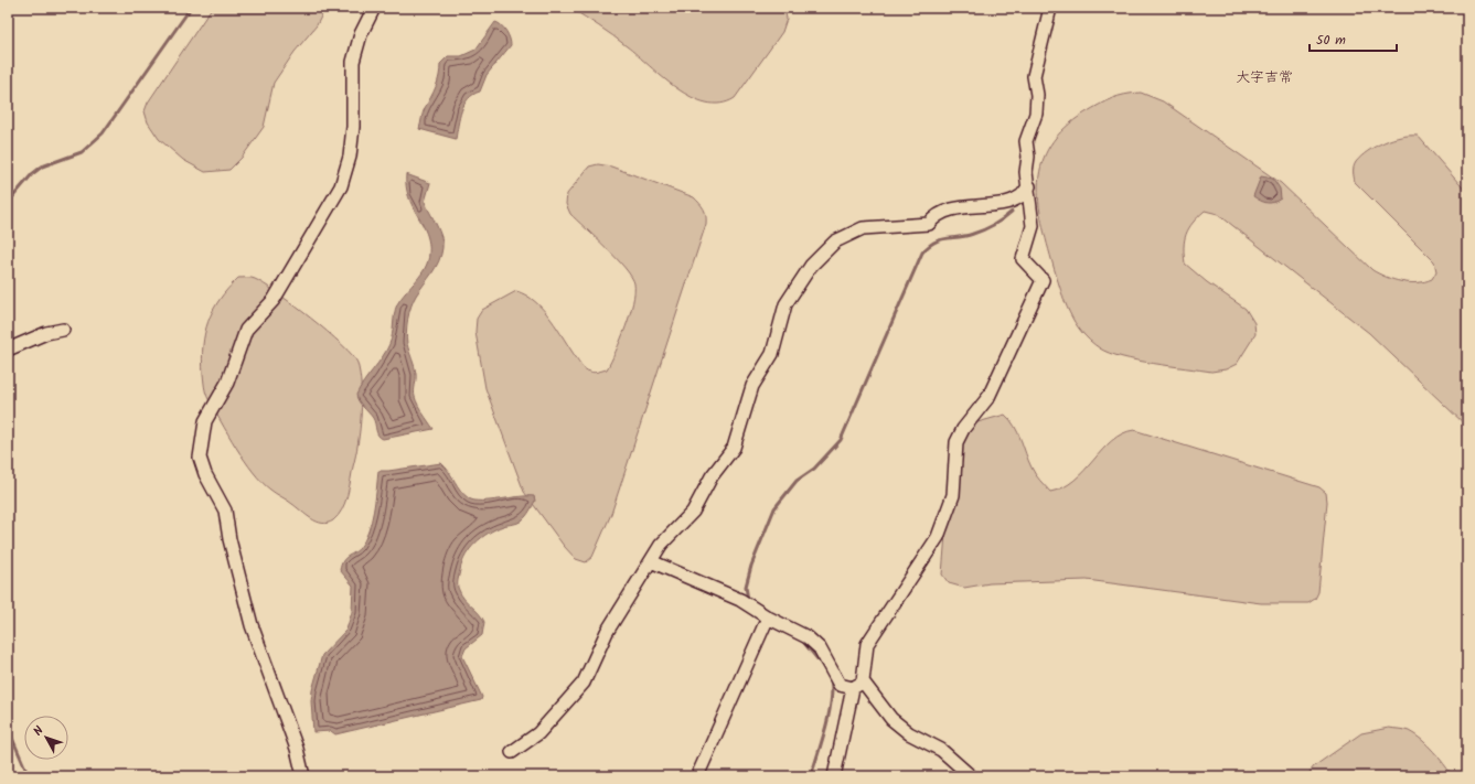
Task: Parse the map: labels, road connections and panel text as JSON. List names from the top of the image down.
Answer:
{
  "districts": ["大字吉常"],
  "scale_bar": "50 m",
  "north": "top left"
}
